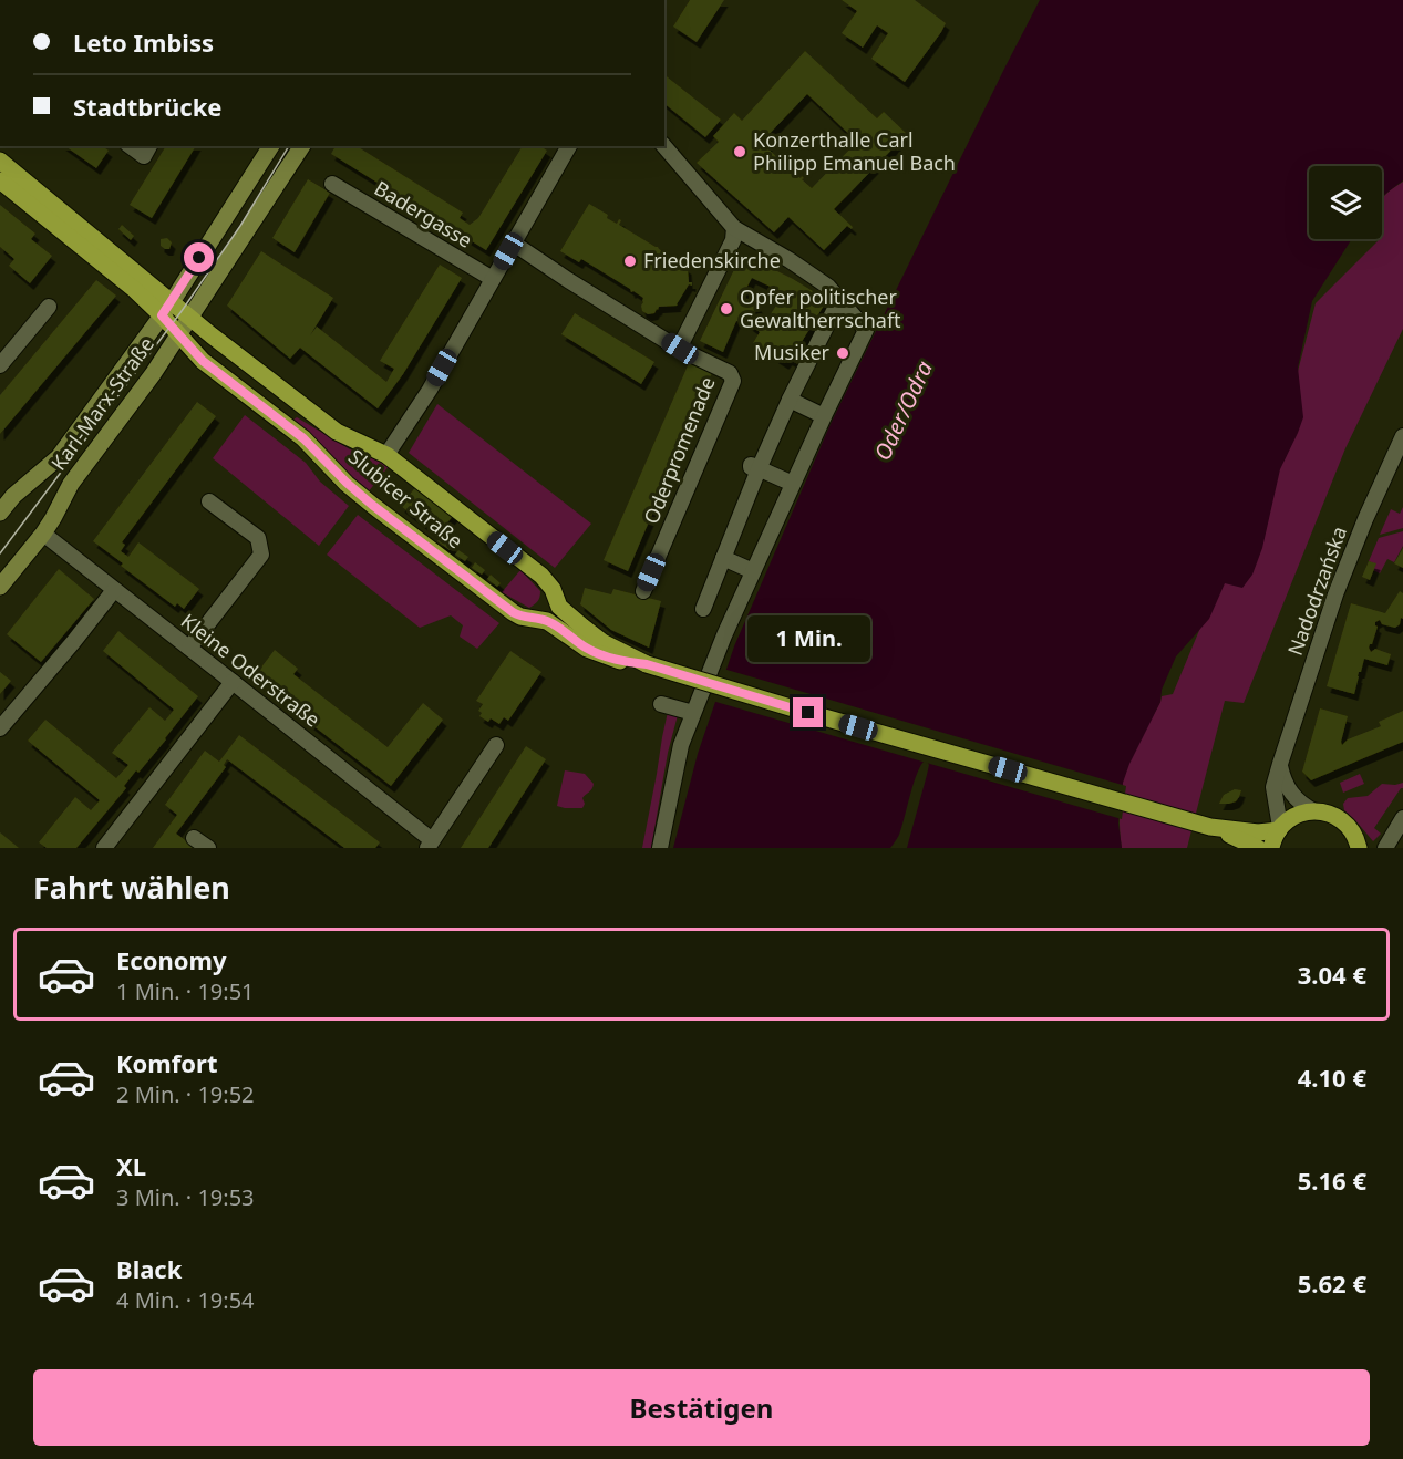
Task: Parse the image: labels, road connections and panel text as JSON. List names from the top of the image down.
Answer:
{
  "streets": {
    "main road": ["Slubicer Straße"],
    "street": [
      "Badergasse",
      "Karl-Marx-Straße",
      "Oderpromenade",
      "Nadodrzańska",
      "Kleine Oderstraße"
    ]
  },
  "crossings": [
    ["Karl-Marx-Straße", "Slubicer Straße"],
    ["Karl-Marx-Straße", "Kleine Oderstraße"]
  ],
  "water": ["Oder/Odra"],
  "places": [
    "Konzerthalle Carl Philipp Emanuel Bach",
    "Friedenskirche",
    "Opfer politischer Gewaltherrschaft",
    "Musiker"
  ],
  "page": {
    "banner": ["Leto Imbiss", "Stadtbrücke"],
    "bubble": "1 Min.",
    "heading": "Fahrt wählen",
    "list": [
      {
        "name": "Economy",
        "note": "1 Min. · 19:51",
        "value": "3.04 €"
      },
      {
        "name": "Komfort",
        "note": "2 Min. · 19:52",
        "value": "4.10 €"
      },
      {
        "name": "XL",
        "note": "3 Min. · 19:53",
        "value": "5.16 €"
      },
      {
        "name": "Black",
        "note": "4 Min. · 19:54",
        "value": "5.62 €"
      }
    ],
    "buttons": "Bestätigen"
  }
}
